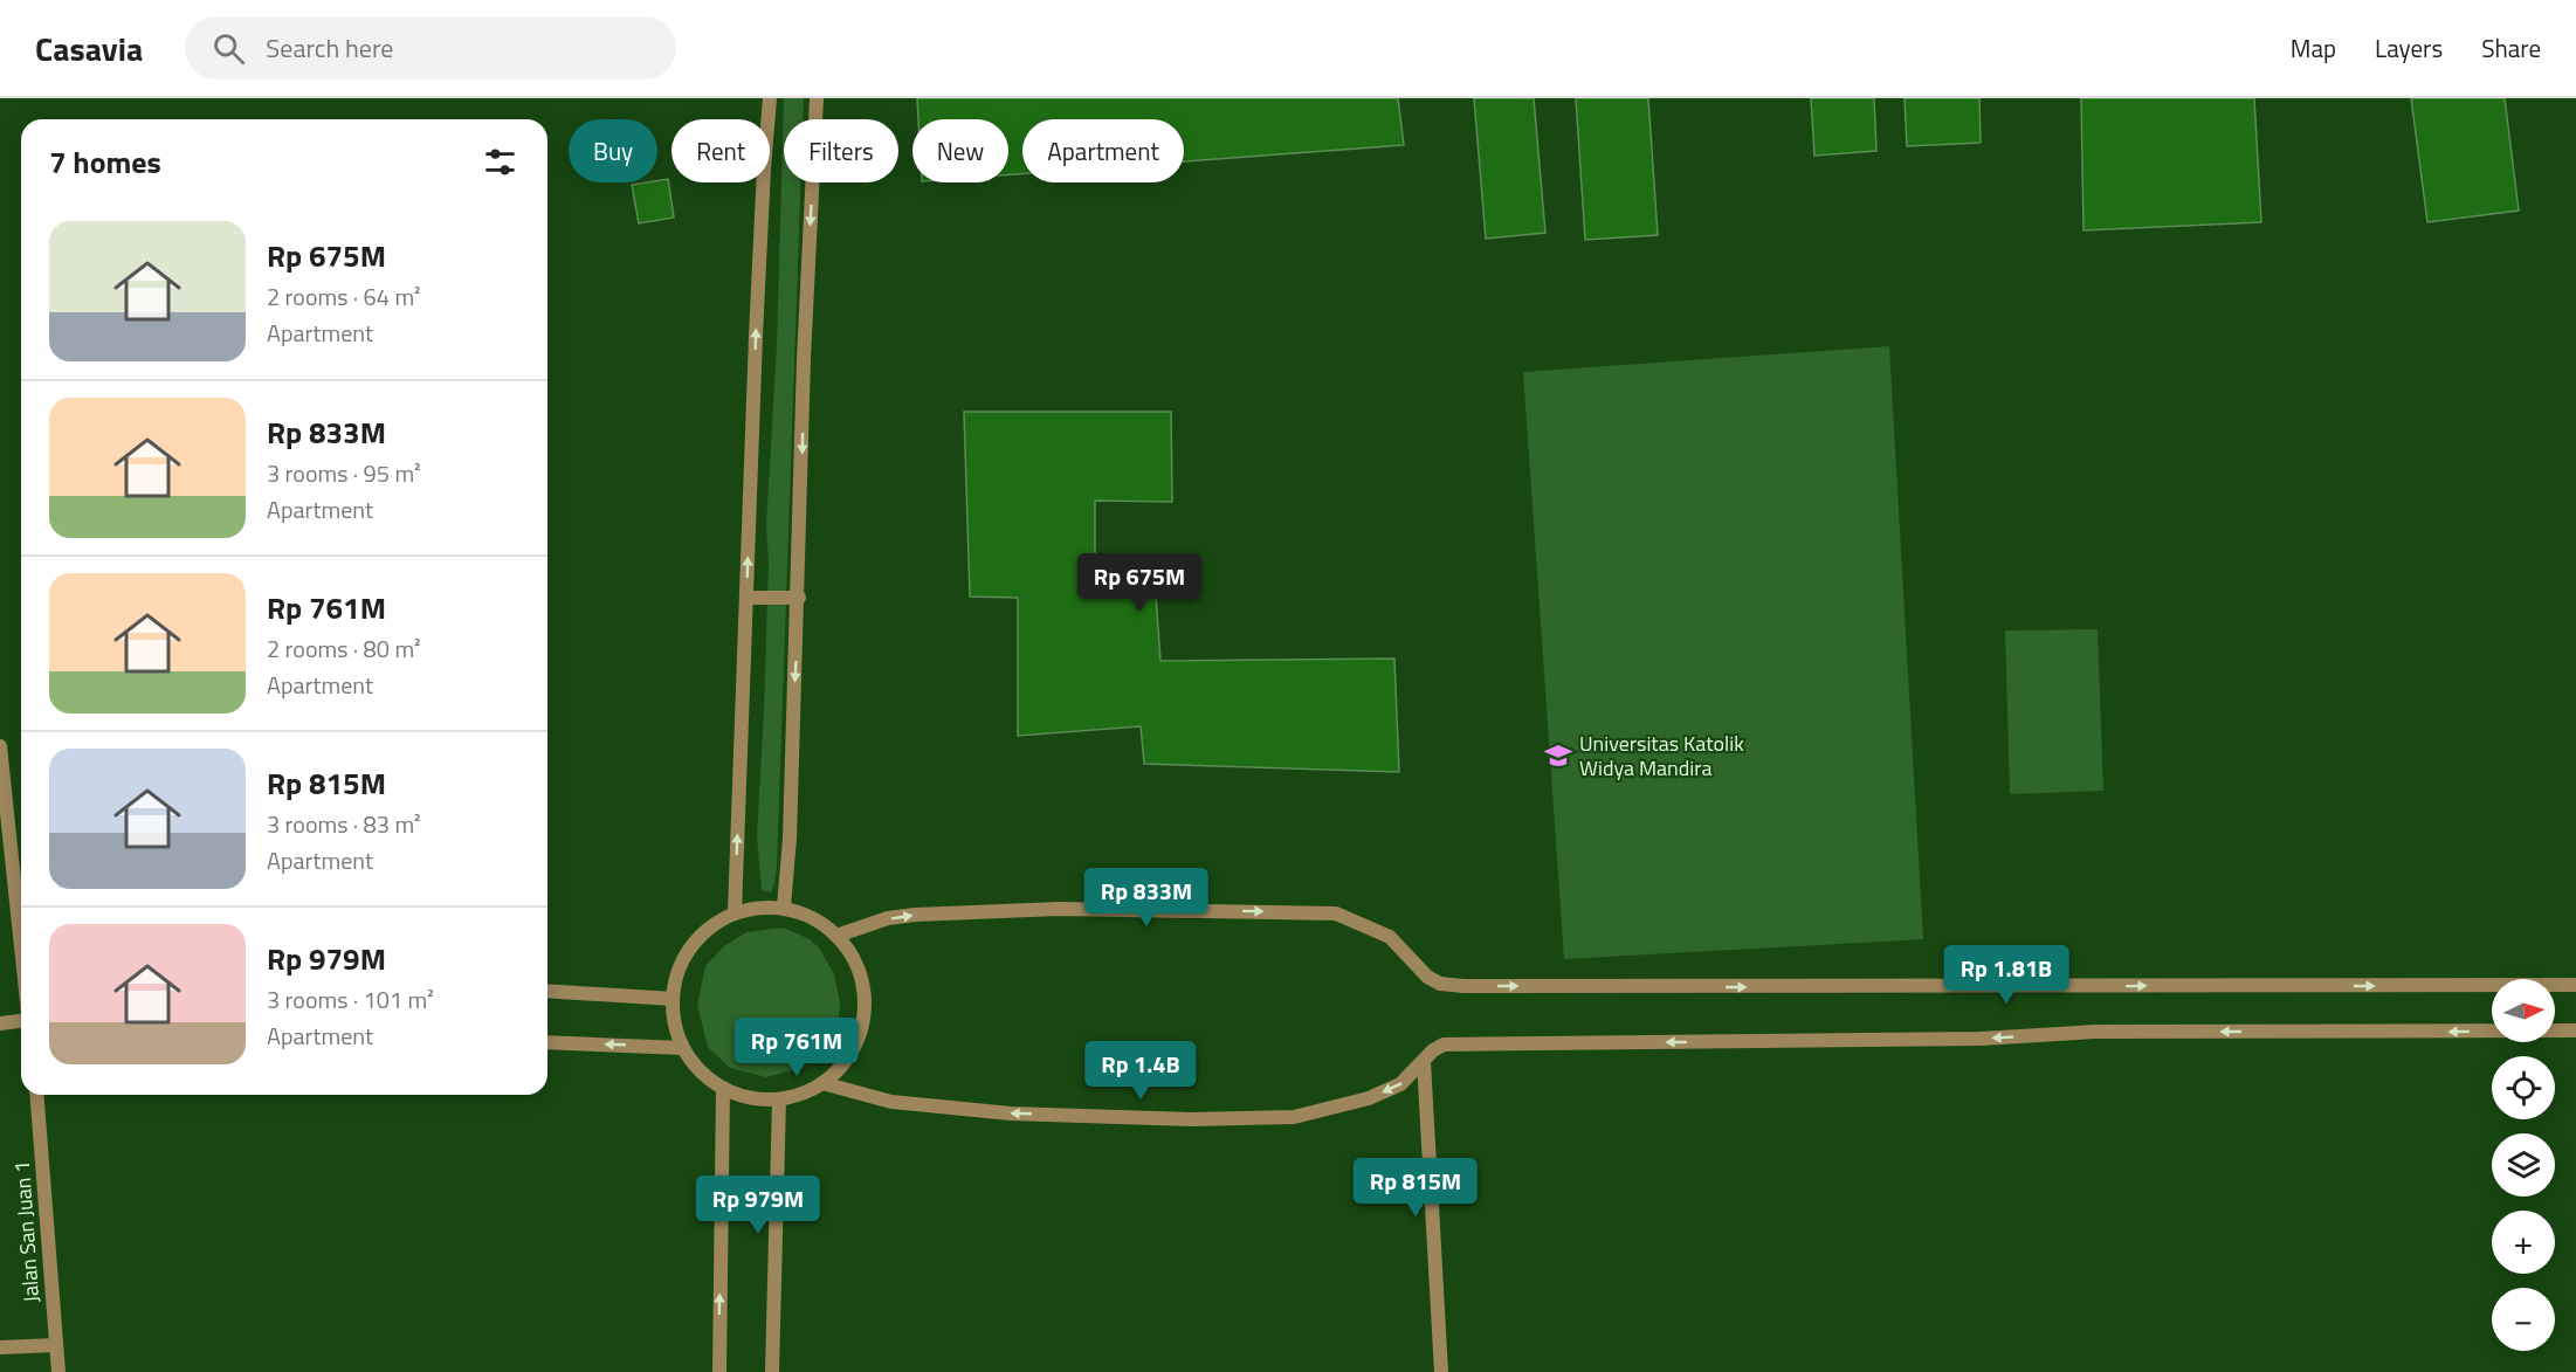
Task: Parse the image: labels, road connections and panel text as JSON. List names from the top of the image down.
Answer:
{
  "streets": {
    "street": ["Jalan San Juan 1"]
  },
  "places": {
    "school or university": ["Universitas Katolik Widya Mandira"]
  },
  "north": "right",
  "page": {
    "header": "Casavia",
    "search": "Search here",
    "nav": ["Map", "Layers", "Share"],
    "chip": [
      "Buy",
      "Rent",
      "Filters",
      "New",
      "Apartment"
    ],
    "heading": "7 homes",
    "list": [
      {
        "name": "Rp 675M",
        "note": "2 rooms · 64 m² · Apartment"
      },
      {
        "name": "Rp 833M",
        "note": "3 rooms · 95 m² · Apartment"
      },
      {
        "name": "Rp 761M",
        "note": "2 rooms · 80 m² · Apartment"
      },
      {
        "name": "Rp 815M",
        "note": "3 rooms · 83 m² · Apartment"
      },
      {
        "name": "Rp 979M",
        "note": "3 rooms · 101 m² · Apartment"
      }
    ],
    "price": [
      "Rp 675M",
      "Rp 833M",
      "Rp 1.81B",
      "Rp 761M",
      "Rp 1.4B",
      "Rp 815M",
      "Rp 979M"
    ],
    "map_buttons": ["+", "−"]
  }
}
